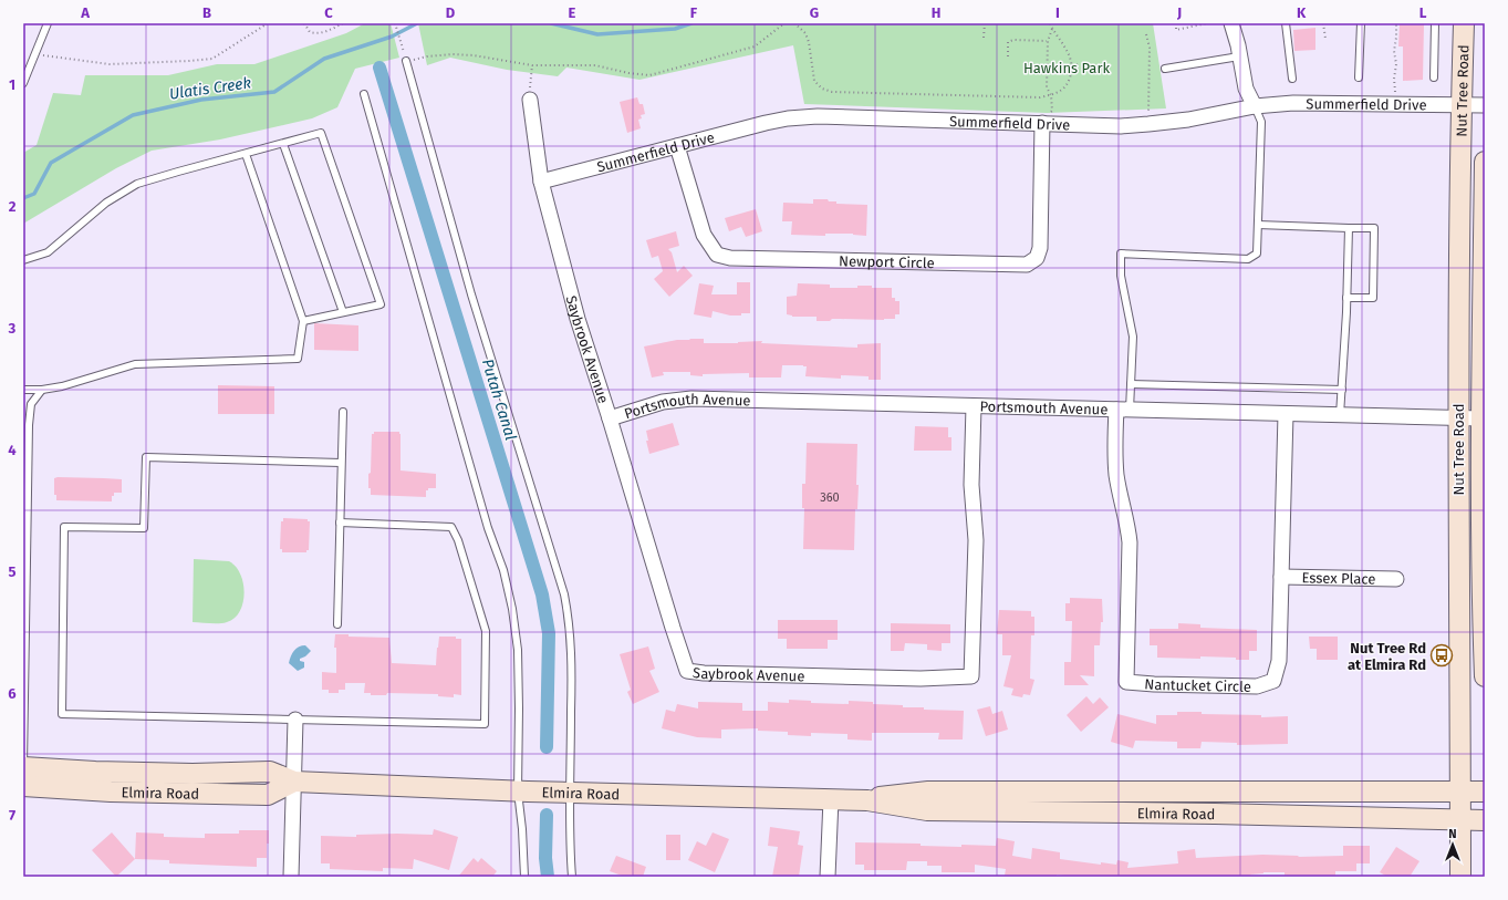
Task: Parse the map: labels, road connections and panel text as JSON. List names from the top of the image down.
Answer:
{
  "streets": {
    "main road": ["Nut Tree Road", "Elmira Road"],
    "street": [
      "Summerfield Drive",
      "Newport Circle",
      "Saybrook Avenue",
      "Portsmouth Avenue",
      "Essex Place",
      "Nantucket Circle"
    ]
  },
  "crossings": [
    ["Nut Tree Road", "Summerfield Drive"],
    ["Nut Tree Road", "Portsmouth Avenue"],
    ["Nut Tree Road", "Elmira Road"],
    ["Summerfield Drive", "Newport Circle"],
    ["Summerfield Drive", "Saybrook Avenue"],
    ["Saybrook Avenue", "Portsmouth Avenue"],
    ["Portsmouth Avenue", "Nantucket Circle"],
    ["Essex Place", "Nantucket Circle"]
  ],
  "water": ["Ulatis Creek", "Putah Canal"],
  "parks": ["Hawkins Park"],
  "places": {
    "bus stop": ["Nut Tree Rd at Elmira Rd"]
  },
  "house_numbers": ["360"],
  "north": "top",
  "grid": {
    "columns": [
      "A",
      "B",
      "C",
      "D",
      "E",
      "F",
      "G",
      "H",
      "I",
      "J",
      "K",
      "L"
    ],
    "rows": [
      "1",
      "2",
      "3",
      "4",
      "5",
      "6",
      "7"
    ]
  }
}
